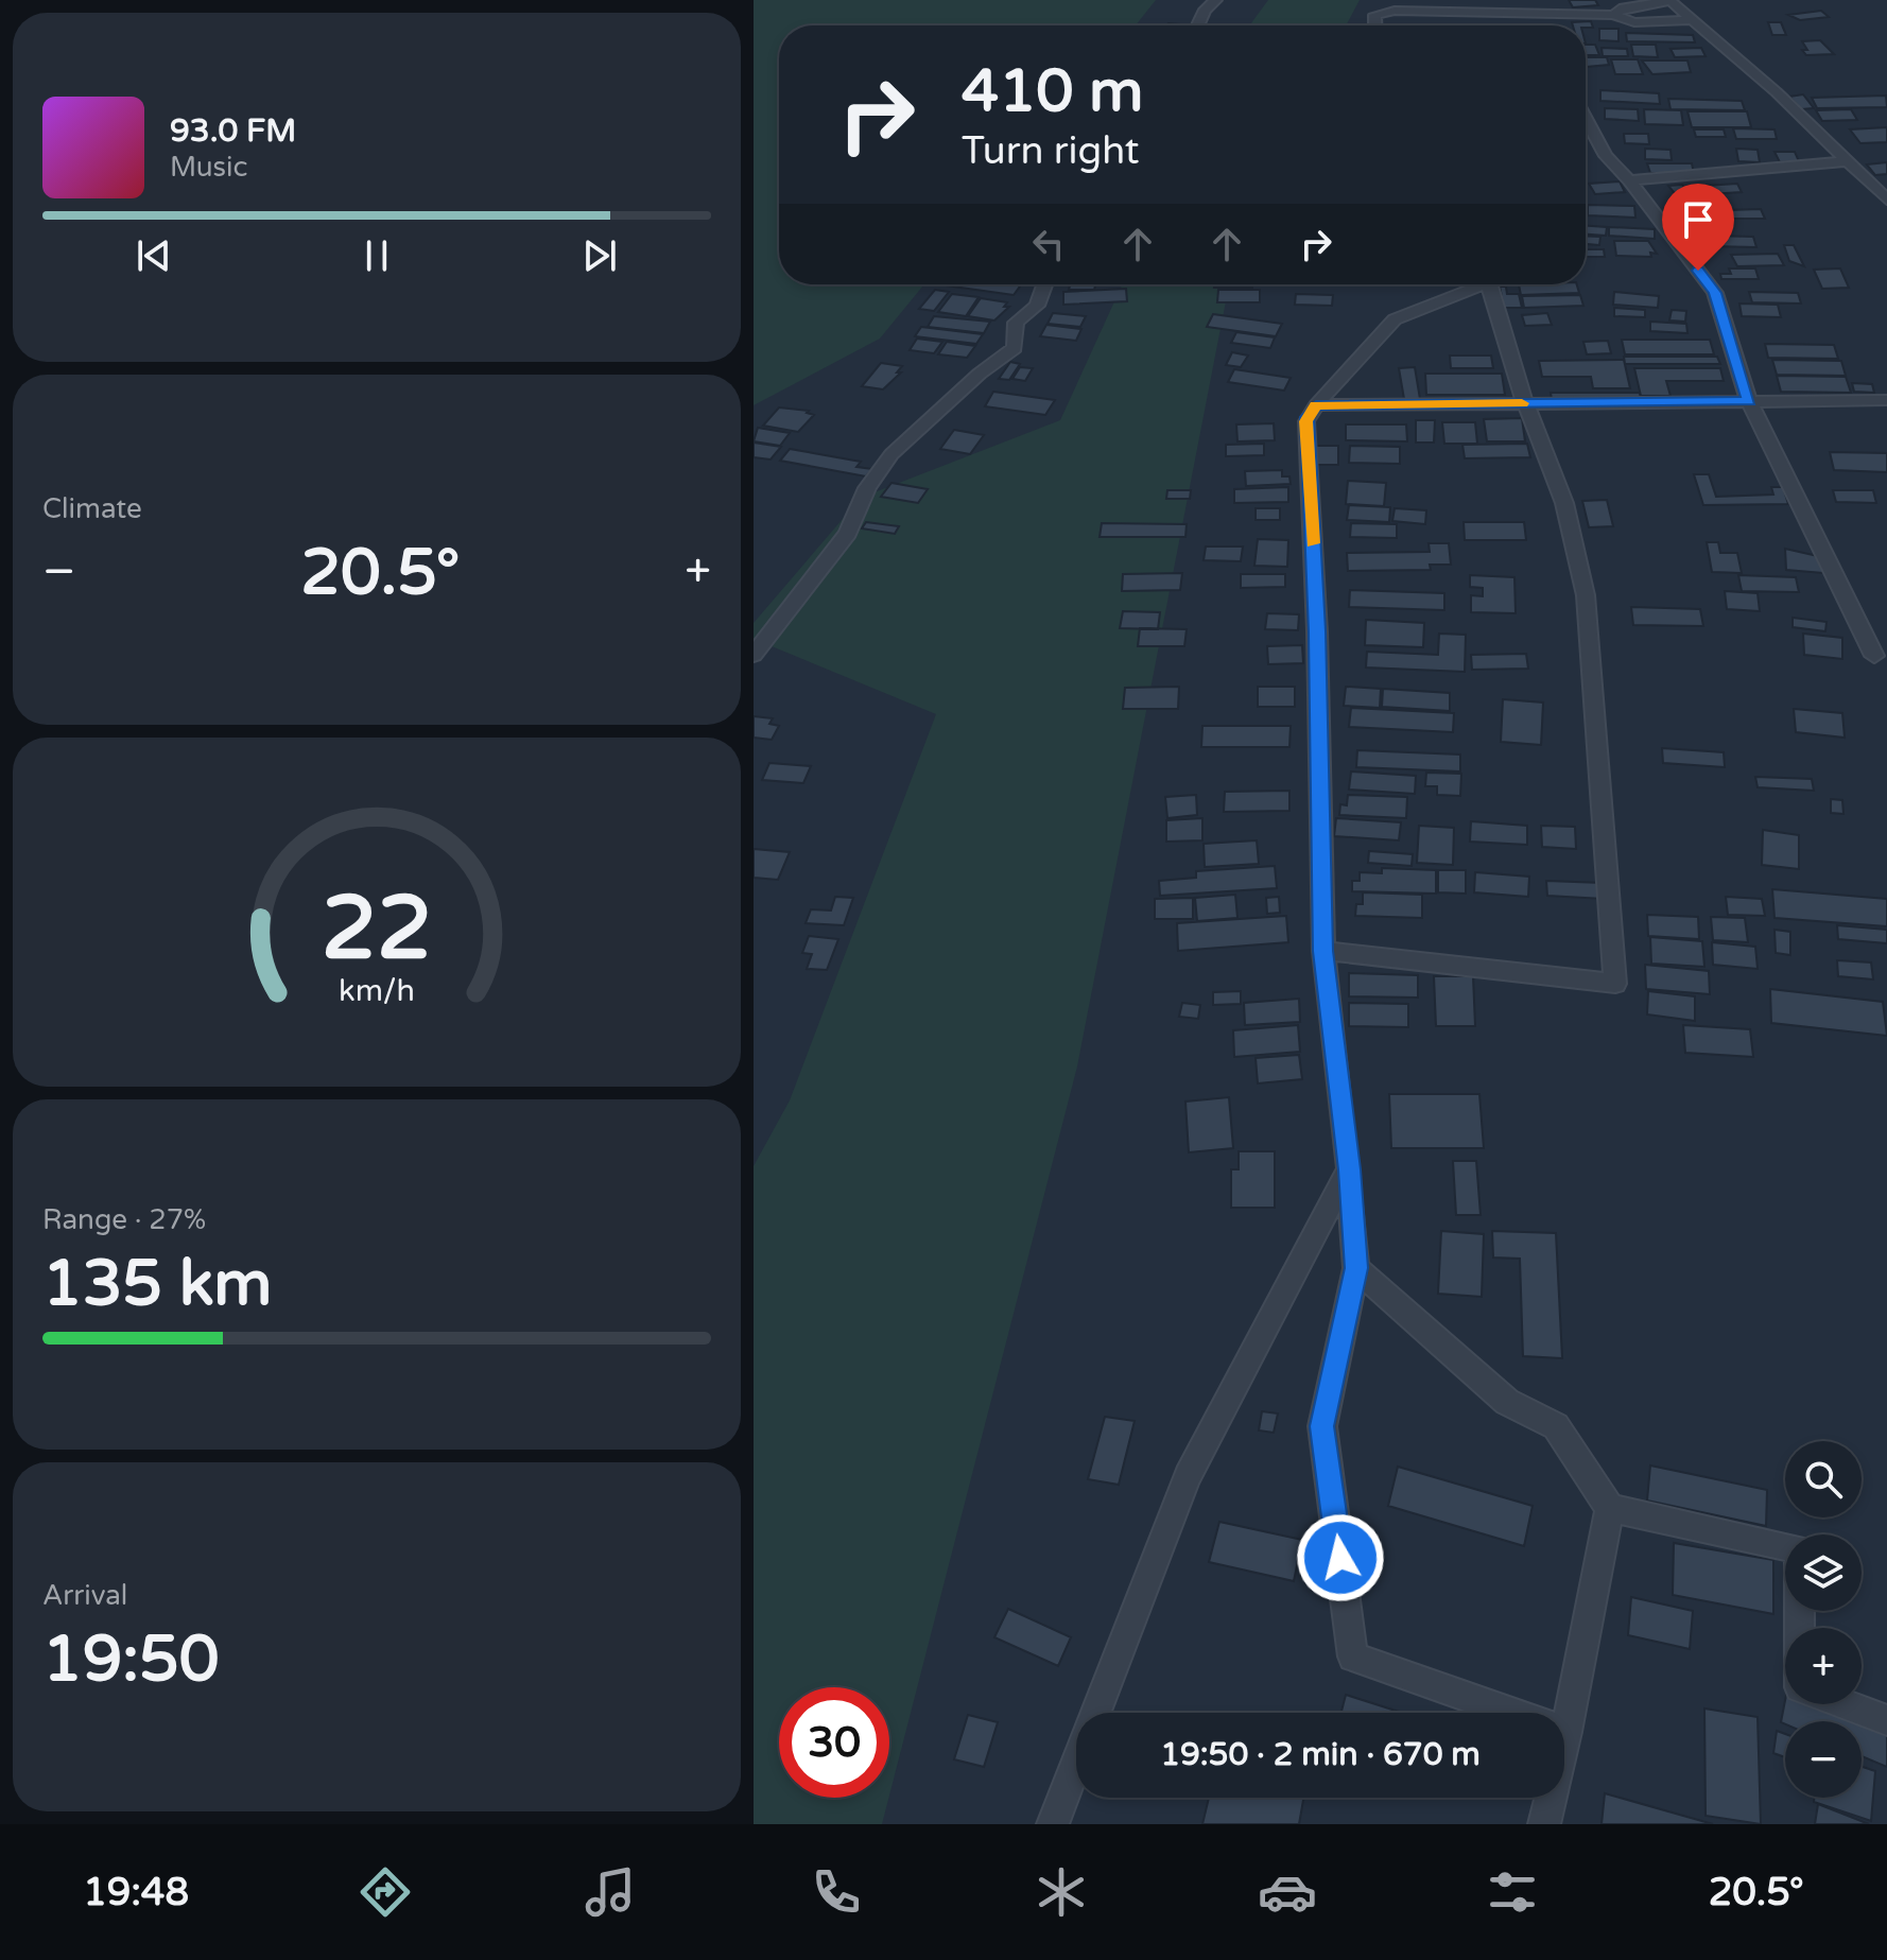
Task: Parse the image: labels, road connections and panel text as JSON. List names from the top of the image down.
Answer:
{
  "page": {
    "turn": ["410 m", "Turn right"],
    "song": ["93.0 FM", "Music"],
    "tile": [
      "Climate",
      ["Range · 27%", "135 km"],
      ["Arrival", "19:50"]
    ],
    "heat": ["−", "20.5°", "+"],
    "map_buttons": ["+", "−"],
    "limit": "30",
    "trip": "19:50 · 2 min · 670 m",
    "tabs": ["19:48", "20.5°"],
    "gauge": ["22", "km/h"]
  }
}
